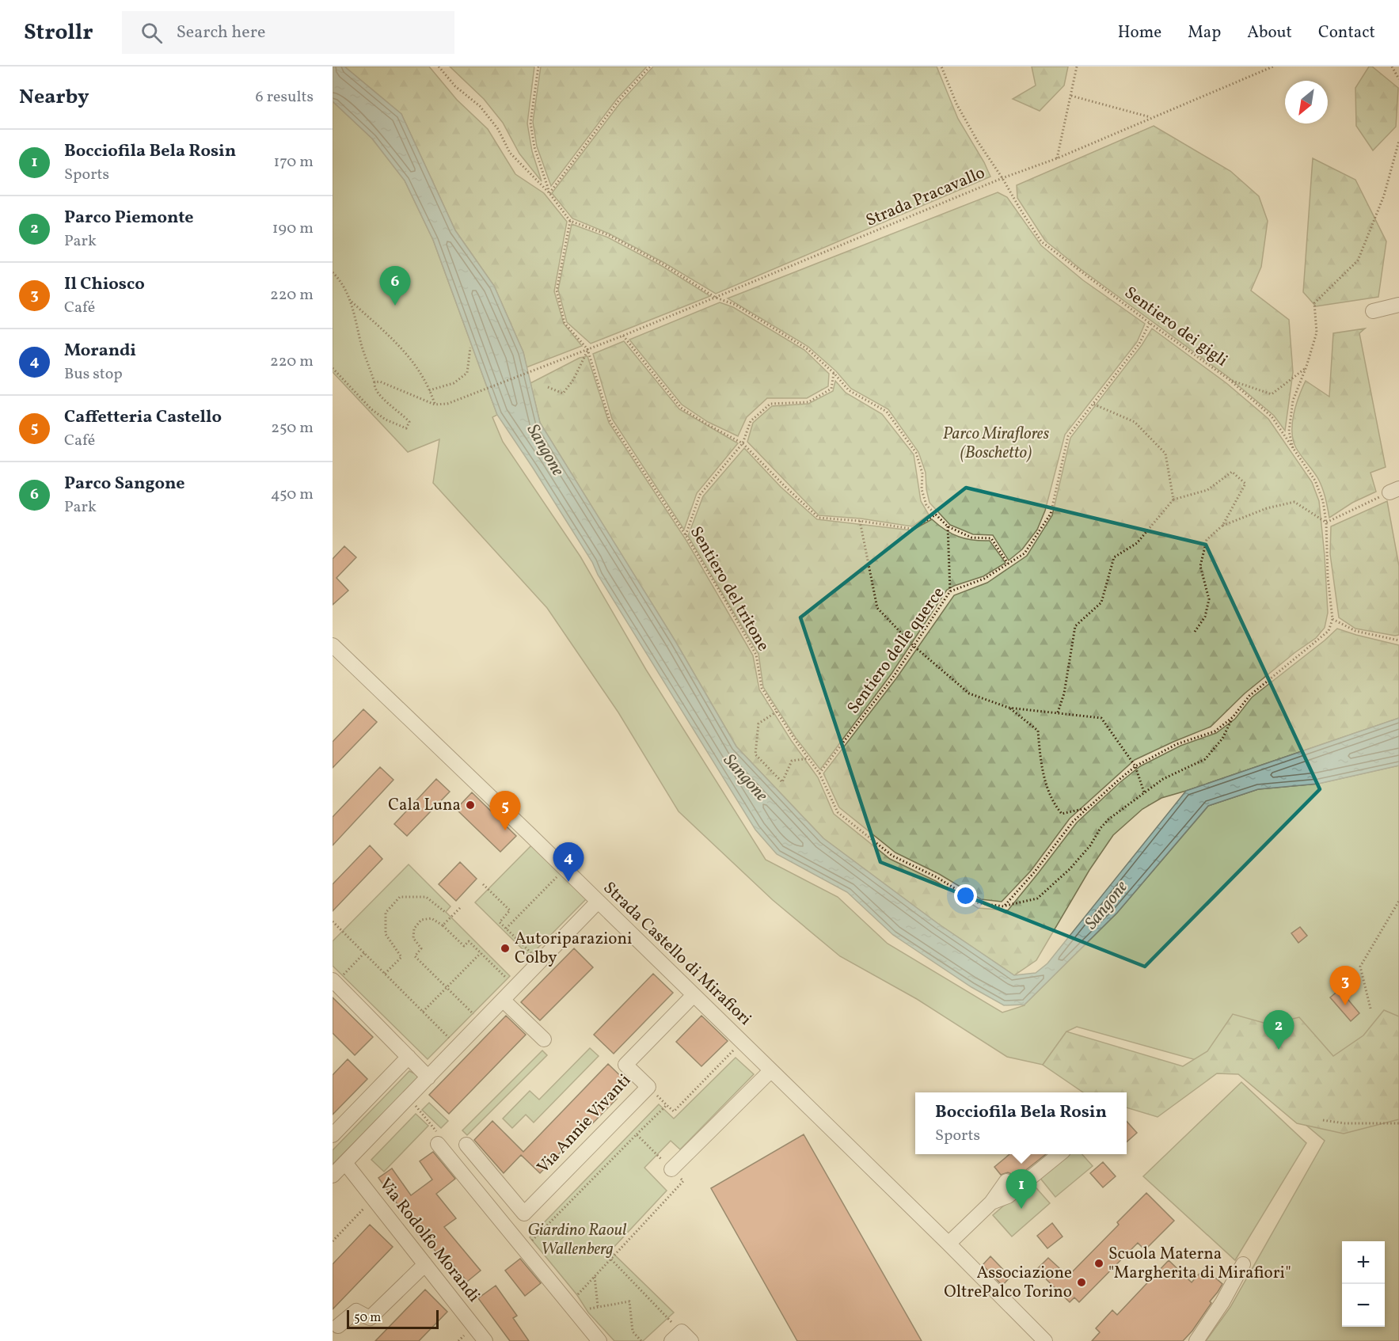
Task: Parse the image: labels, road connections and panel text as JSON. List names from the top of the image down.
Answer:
{
  "streets": {
    "street": ["Strada Castello di Mirafiori", "Via Annie Vivanti", "Via Rodolfo Morandi"],
    "path": [
      "Strada Pracavallo",
      "Sentiero dei gigli",
      "Sentiero del tritone",
      "Sentiero delle querce"
    ]
  },
  "crossings": [
    ["Strada Pracavallo", "Sentiero dei gigli"],
    ["Strada Pracavallo", "Sentiero del tritone"],
    ["Sentiero dei gigli", "Sentiero delle querce"],
    ["Sentiero del tritone", "Sentiero delle querce"],
    ["Strada Castello di Mirafiori", "Via Annie Vivanti"]
  ],
  "water": ["Sangone"],
  "parks": ["Parco Miraflores (Boschetto)", "Giardino Raoul Wallenberg"],
  "places": [
    "Cala Luna",
    "Autoriparazioni Colby",
    "Scuola Materna \"Margherita di Mirafiori\"",
    "Associazione OltrePalco Torino"
  ],
  "scale_bar": "50 m",
  "north": "bottom left",
  "page": {
    "header": "Strollr",
    "search": "Search here",
    "nav": [
      "Home",
      "Map",
      "About",
      "Contact"
    ],
    "heading": ["Nearby", "6 results"],
    "list": [
      {
        "mark": "1",
        "name": "Bocciofila Bela Rosin",
        "note": "Sports",
        "value": "170 m"
      },
      {
        "mark": "2",
        "name": "Parco Piemonte",
        "note": "Park",
        "value": "190 m"
      },
      {
        "mark": "3",
        "name": "Il Chiosco",
        "note": "Café",
        "value": "220 m"
      },
      {
        "mark": "4",
        "name": "Morandi",
        "note": "Bus stop",
        "value": "220 m"
      },
      {
        "mark": "5",
        "name": "Caffetteria Castello",
        "note": "Café",
        "value": "250 m"
      },
      {
        "mark": "6",
        "name": "Parco Sangone",
        "note": "Park",
        "value": "450 m"
      }
    ],
    "pins": [
      "6",
      "5",
      "4",
      "3",
      "2",
      "1"
    ],
    "popup": ["Bocciofila Bela Rosin", "Sports"],
    "map_buttons": ["+", "−"],
    "scale": "50 m"
  }
}
